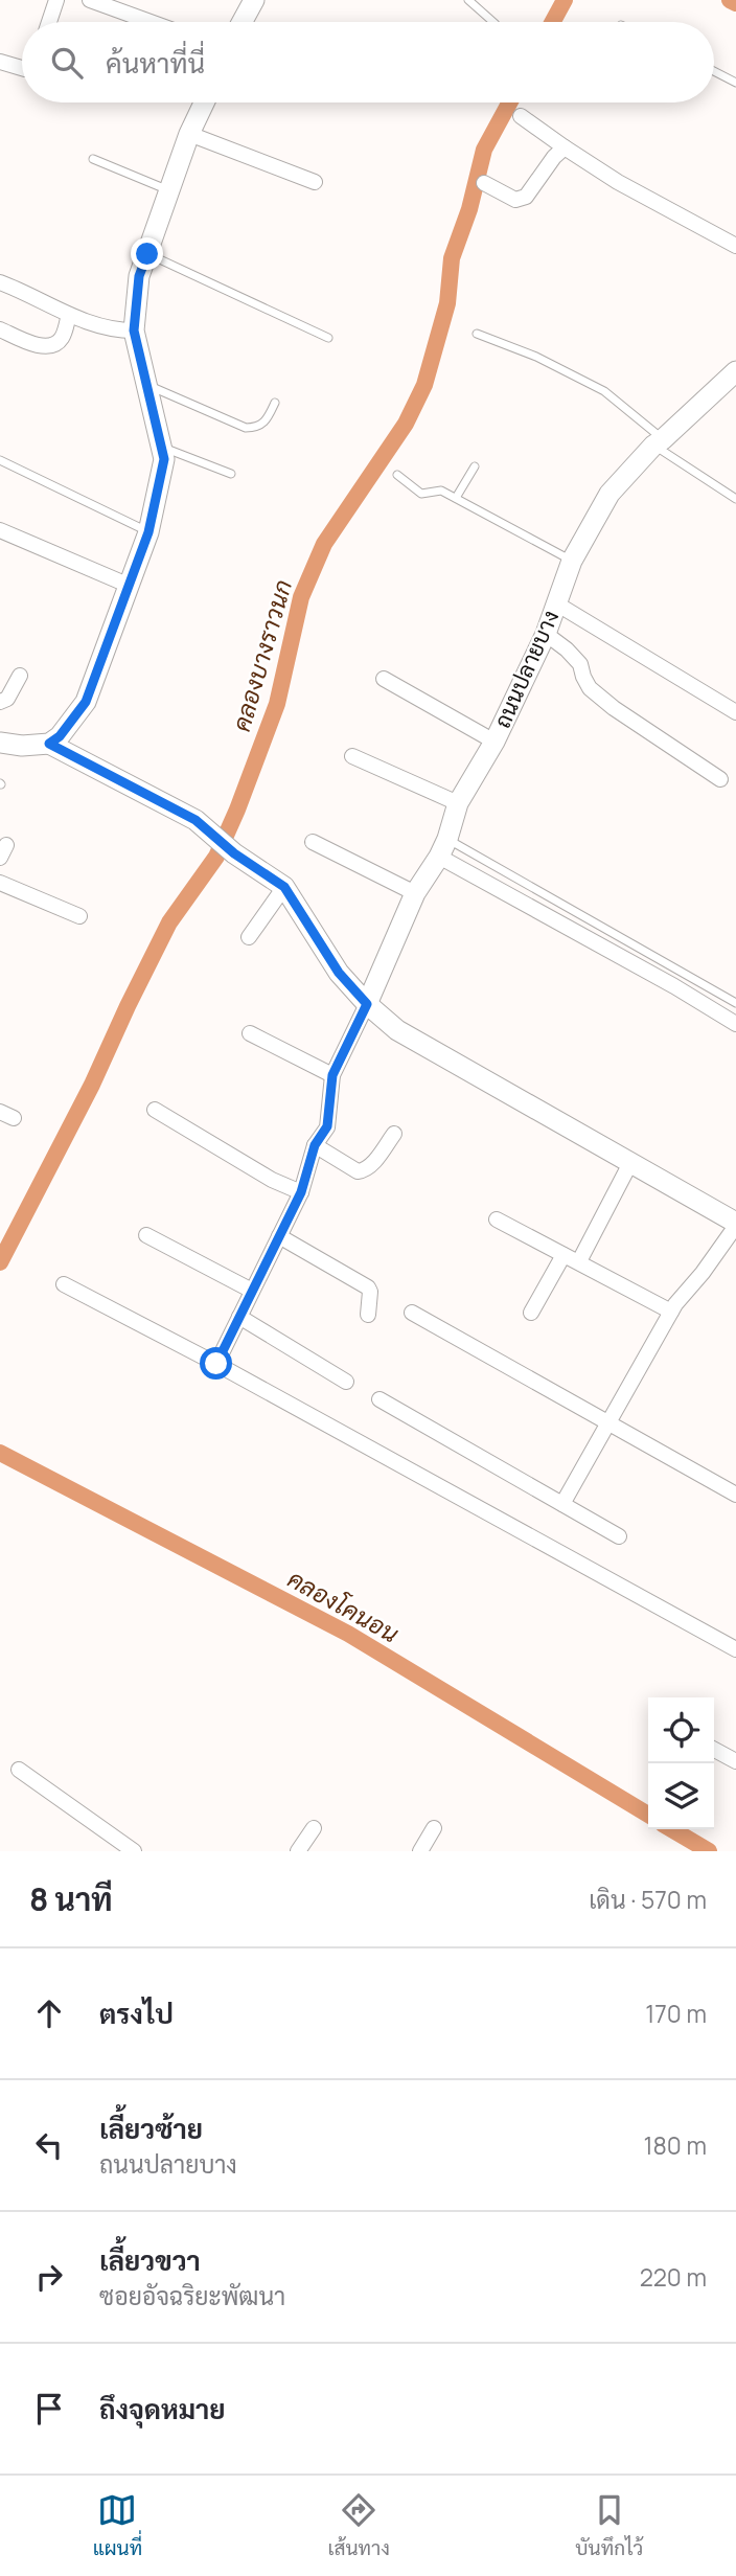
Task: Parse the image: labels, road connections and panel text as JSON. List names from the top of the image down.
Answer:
{
  "streets": {
    "street": ["ถนนปลายบาง"]
  },
  "water": ["คลองบางราวนก", "คลองโคนอน"],
  "page": {
    "search": "ค้นหาที่นี่",
    "heading": ["8 นาที", "เดิน · 570 m"],
    "list": [
      ["ตรงไป", "170 m"],
      ["เลี้ยวซ้าย", "ถนนปลายบาง", "180 m"],
      ["เลี้ยวขวา", "ซอยอัจฉริยะพัฒนา", "220 m"],
      "ถึงจุดหมาย"
    ],
    "nav": ["แผนที่", "เส้นทาง", "บันทึกไว้"]
  }
}
